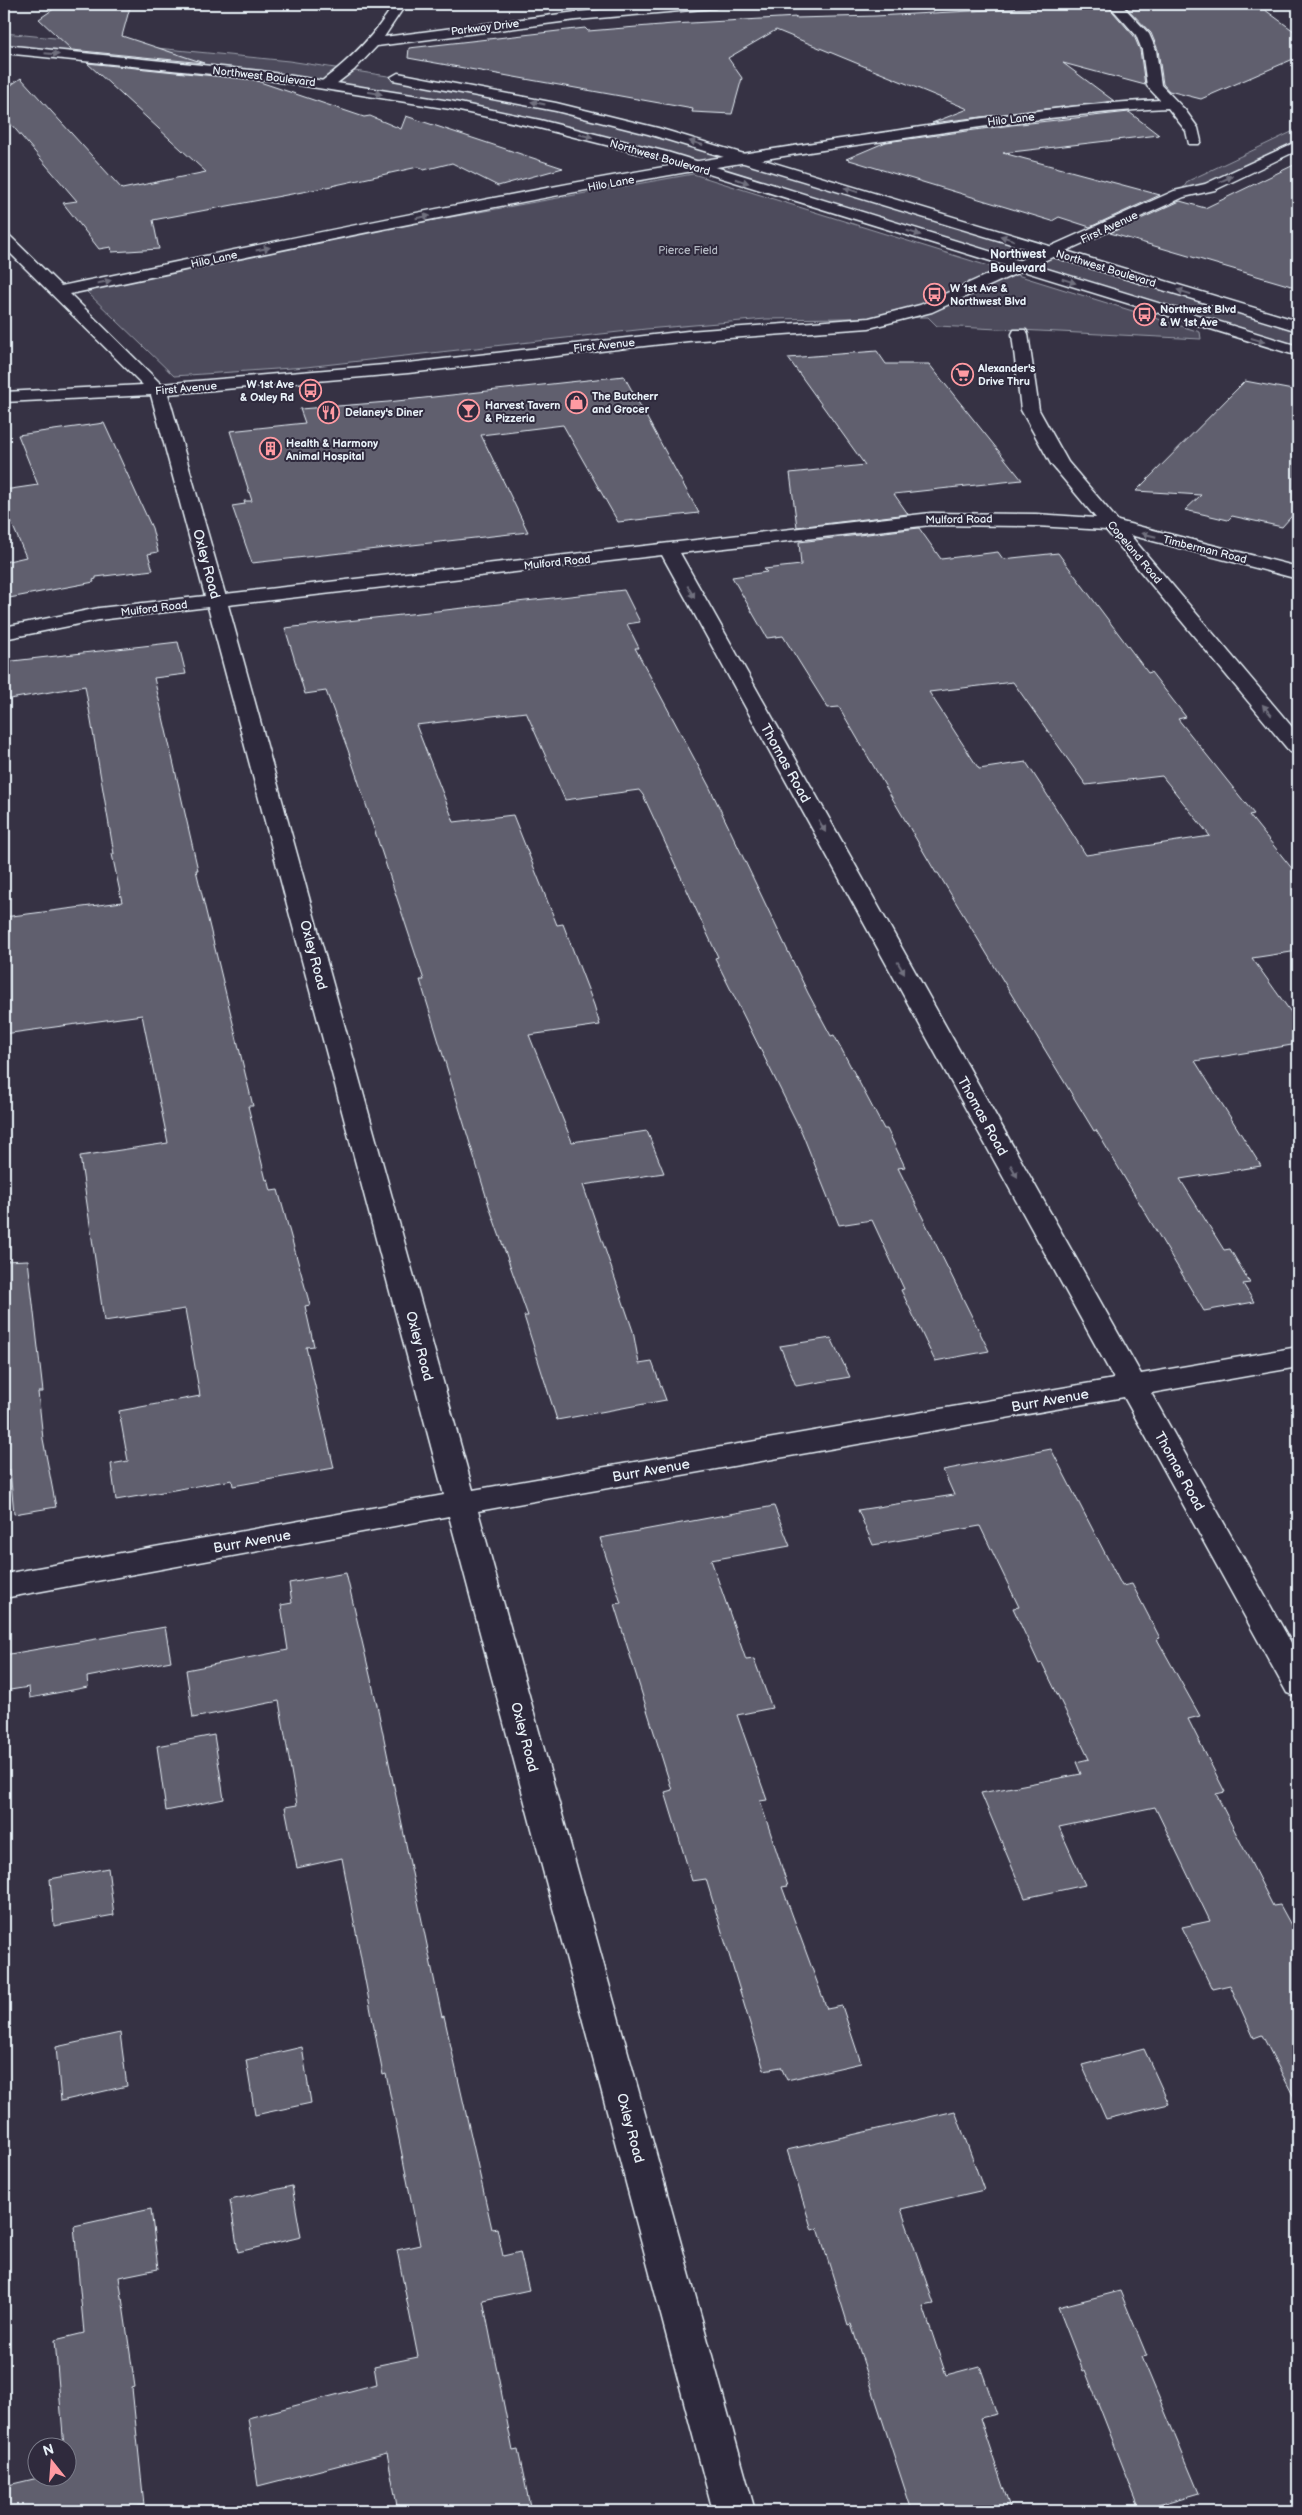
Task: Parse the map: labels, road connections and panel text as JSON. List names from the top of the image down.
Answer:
{
  "streets": {
    "street": [
      "Parkway Drive",
      "Northwest Boulevard",
      "Hilo Lane",
      "First Avenue",
      "Mulford Road",
      "Timberman Road",
      "Copeland Road",
      "Oxley Road",
      "Thomas Road",
      "Burr Avenue"
    ]
  },
  "crossings": [
    ["Northwest Boulevard", "Hilo Lane"],
    ["Northwest Boulevard", "First Avenue"],
    ["Hilo Lane", "Oxley Road"],
    ["First Avenue", "Oxley Road"],
    ["Mulford Road", "Timberman Road"],
    ["Mulford Road", "Copeland Road"],
    ["Mulford Road", "Oxley Road"],
    ["Mulford Road", "Thomas Road"],
    ["Timberman Road", "Copeland Road"],
    ["Oxley Road", "Burr Avenue"],
    ["Thomas Road", "Burr Avenue"]
  ],
  "one_way": [
    "Hilo Lane",
    "Timberman Road",
    "Copeland Road",
    "Thomas Road"
  ],
  "districts": ["Northwest Boulevard"],
  "parks": ["Pierce Field"],
  "places": {
    "bus stop": ["W 1st Ave & Northwest Blvd", "Northwest Blvd & W 1st Ave", "W 1st Ave & Oxley Rd"],
    "supermarket": ["Alexander's Drive Thru"],
    "shop": ["The Butcherr and Grocer"],
    "bar": ["Harvest Tavern & Pizzeria"],
    "restaurant": ["Delaney's Diner"],
    "building": ["Health & Harmony Animal Hospital"]
  },
  "north": "top"
}
